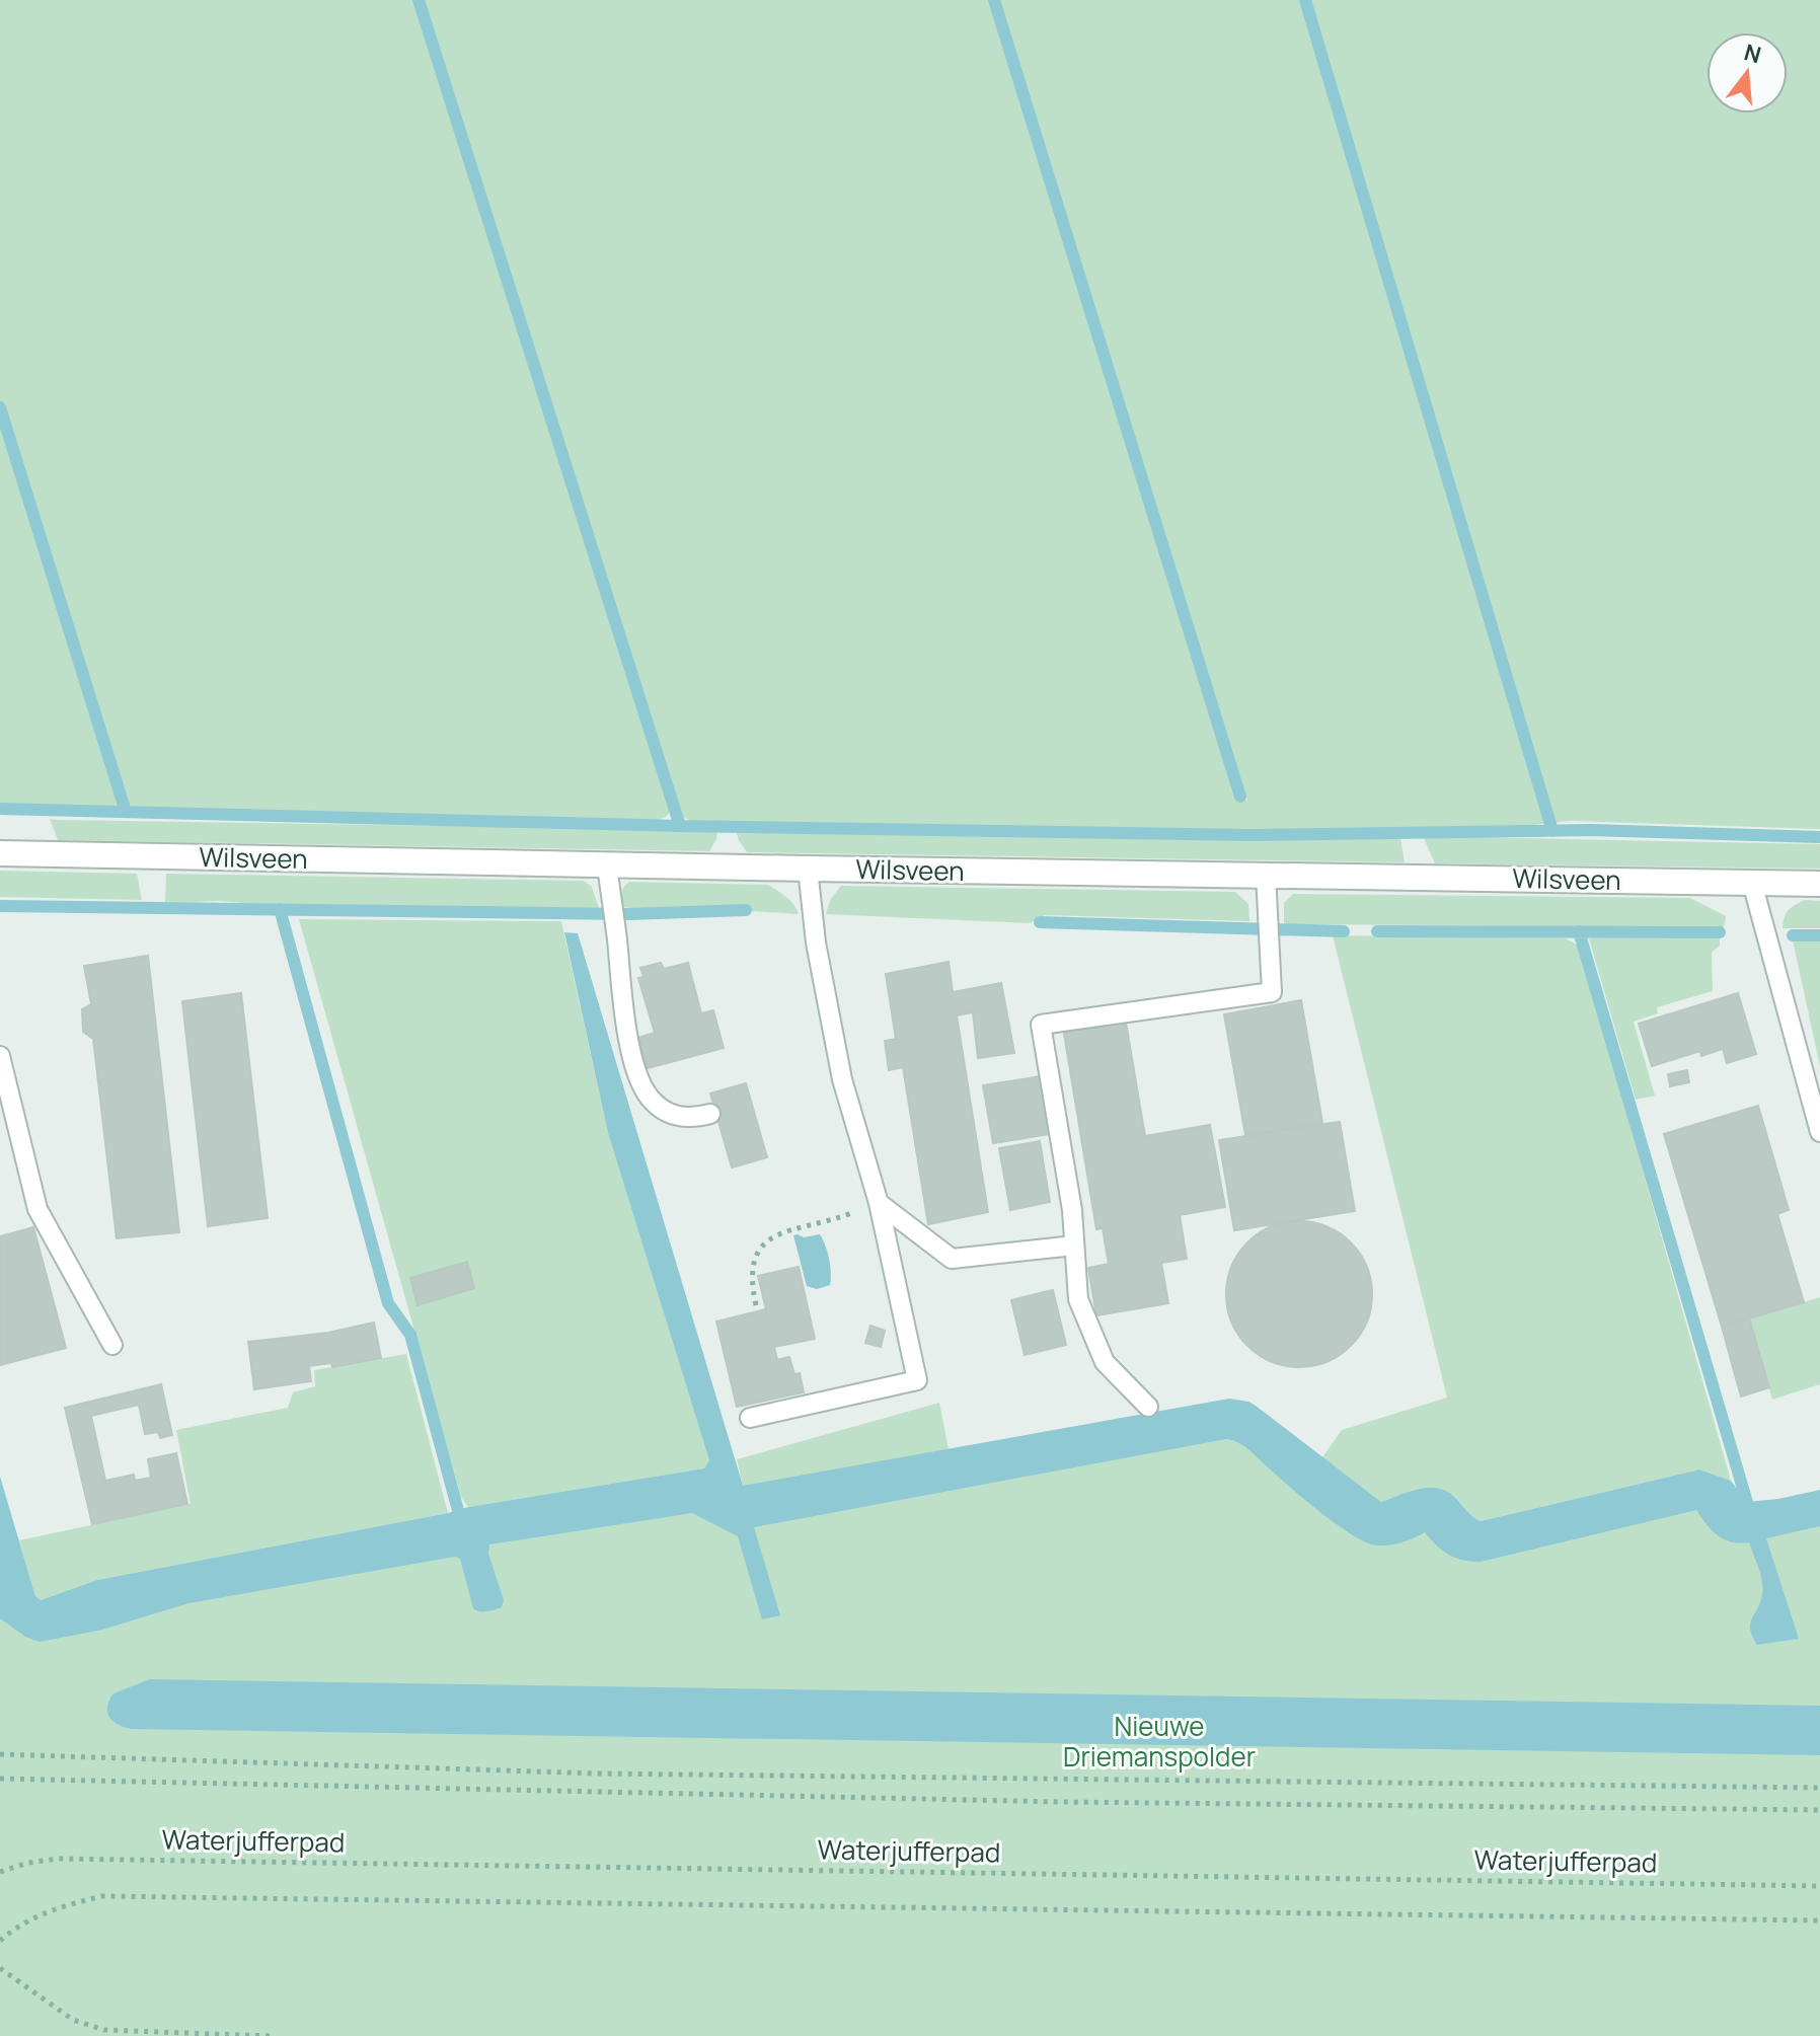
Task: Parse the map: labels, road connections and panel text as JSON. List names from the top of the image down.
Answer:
{
  "streets": {
    "street": ["Wilsveen"],
    "path": ["Waterjufferpad"]
  },
  "parks": ["Nieuwe Driemanspolder"],
  "north": "top"
}
